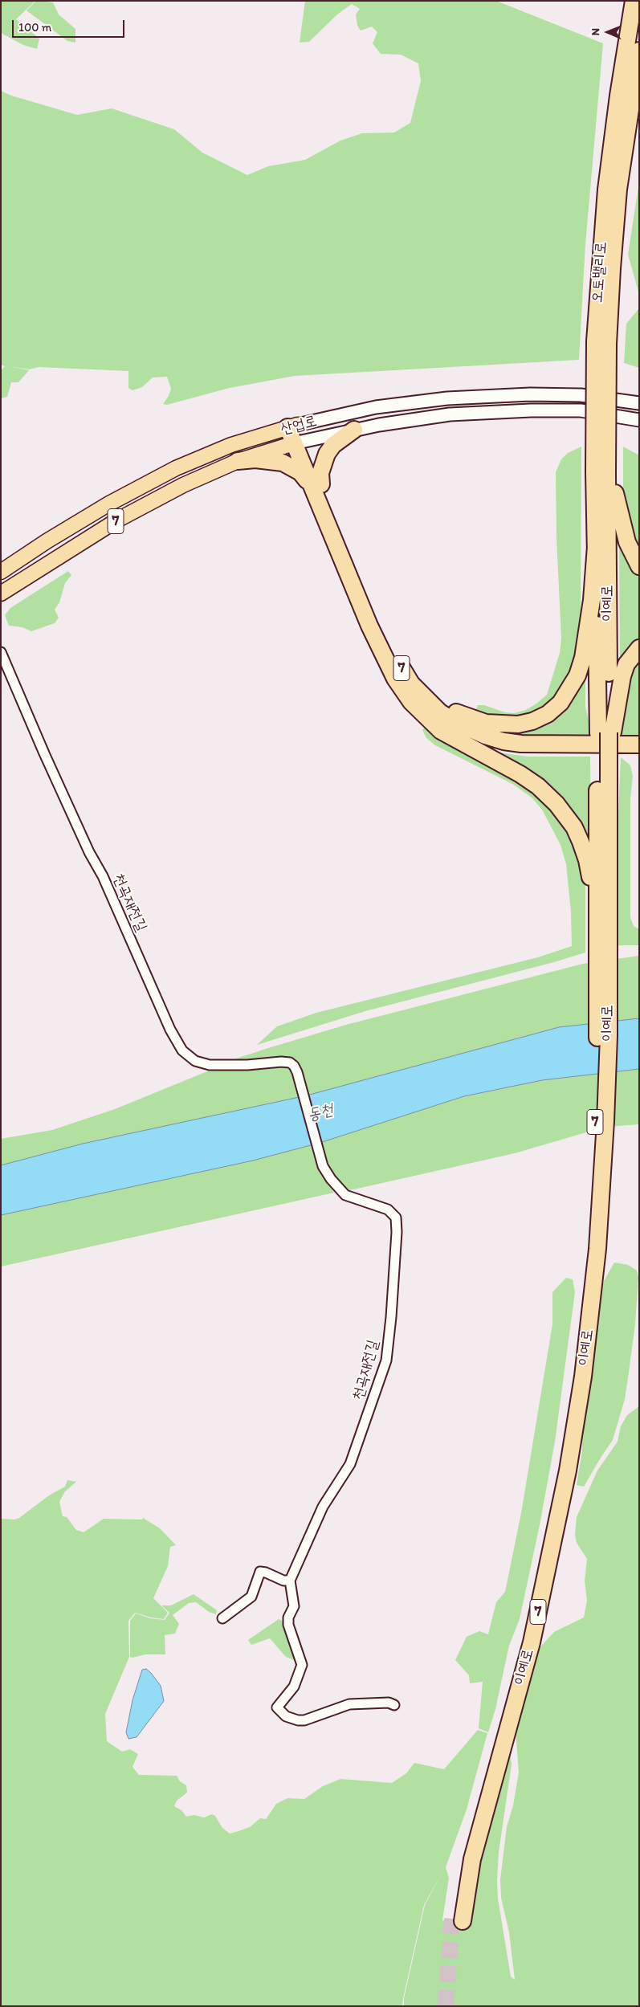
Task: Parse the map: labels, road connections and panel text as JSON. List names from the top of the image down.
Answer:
{
  "streets": {
    "highway": ["오토밸리로", "7", "이예로"],
    "main road": ["산업로"],
    "street": ["천곡재전길"]
  },
  "crossings": [
    ["오토밸리로", "이예로"],
    ["산업로", "7"],
    ["7", "이예로"]
  ],
  "water": ["동천"],
  "scale_bar": "100 m",
  "north": "left"
}
